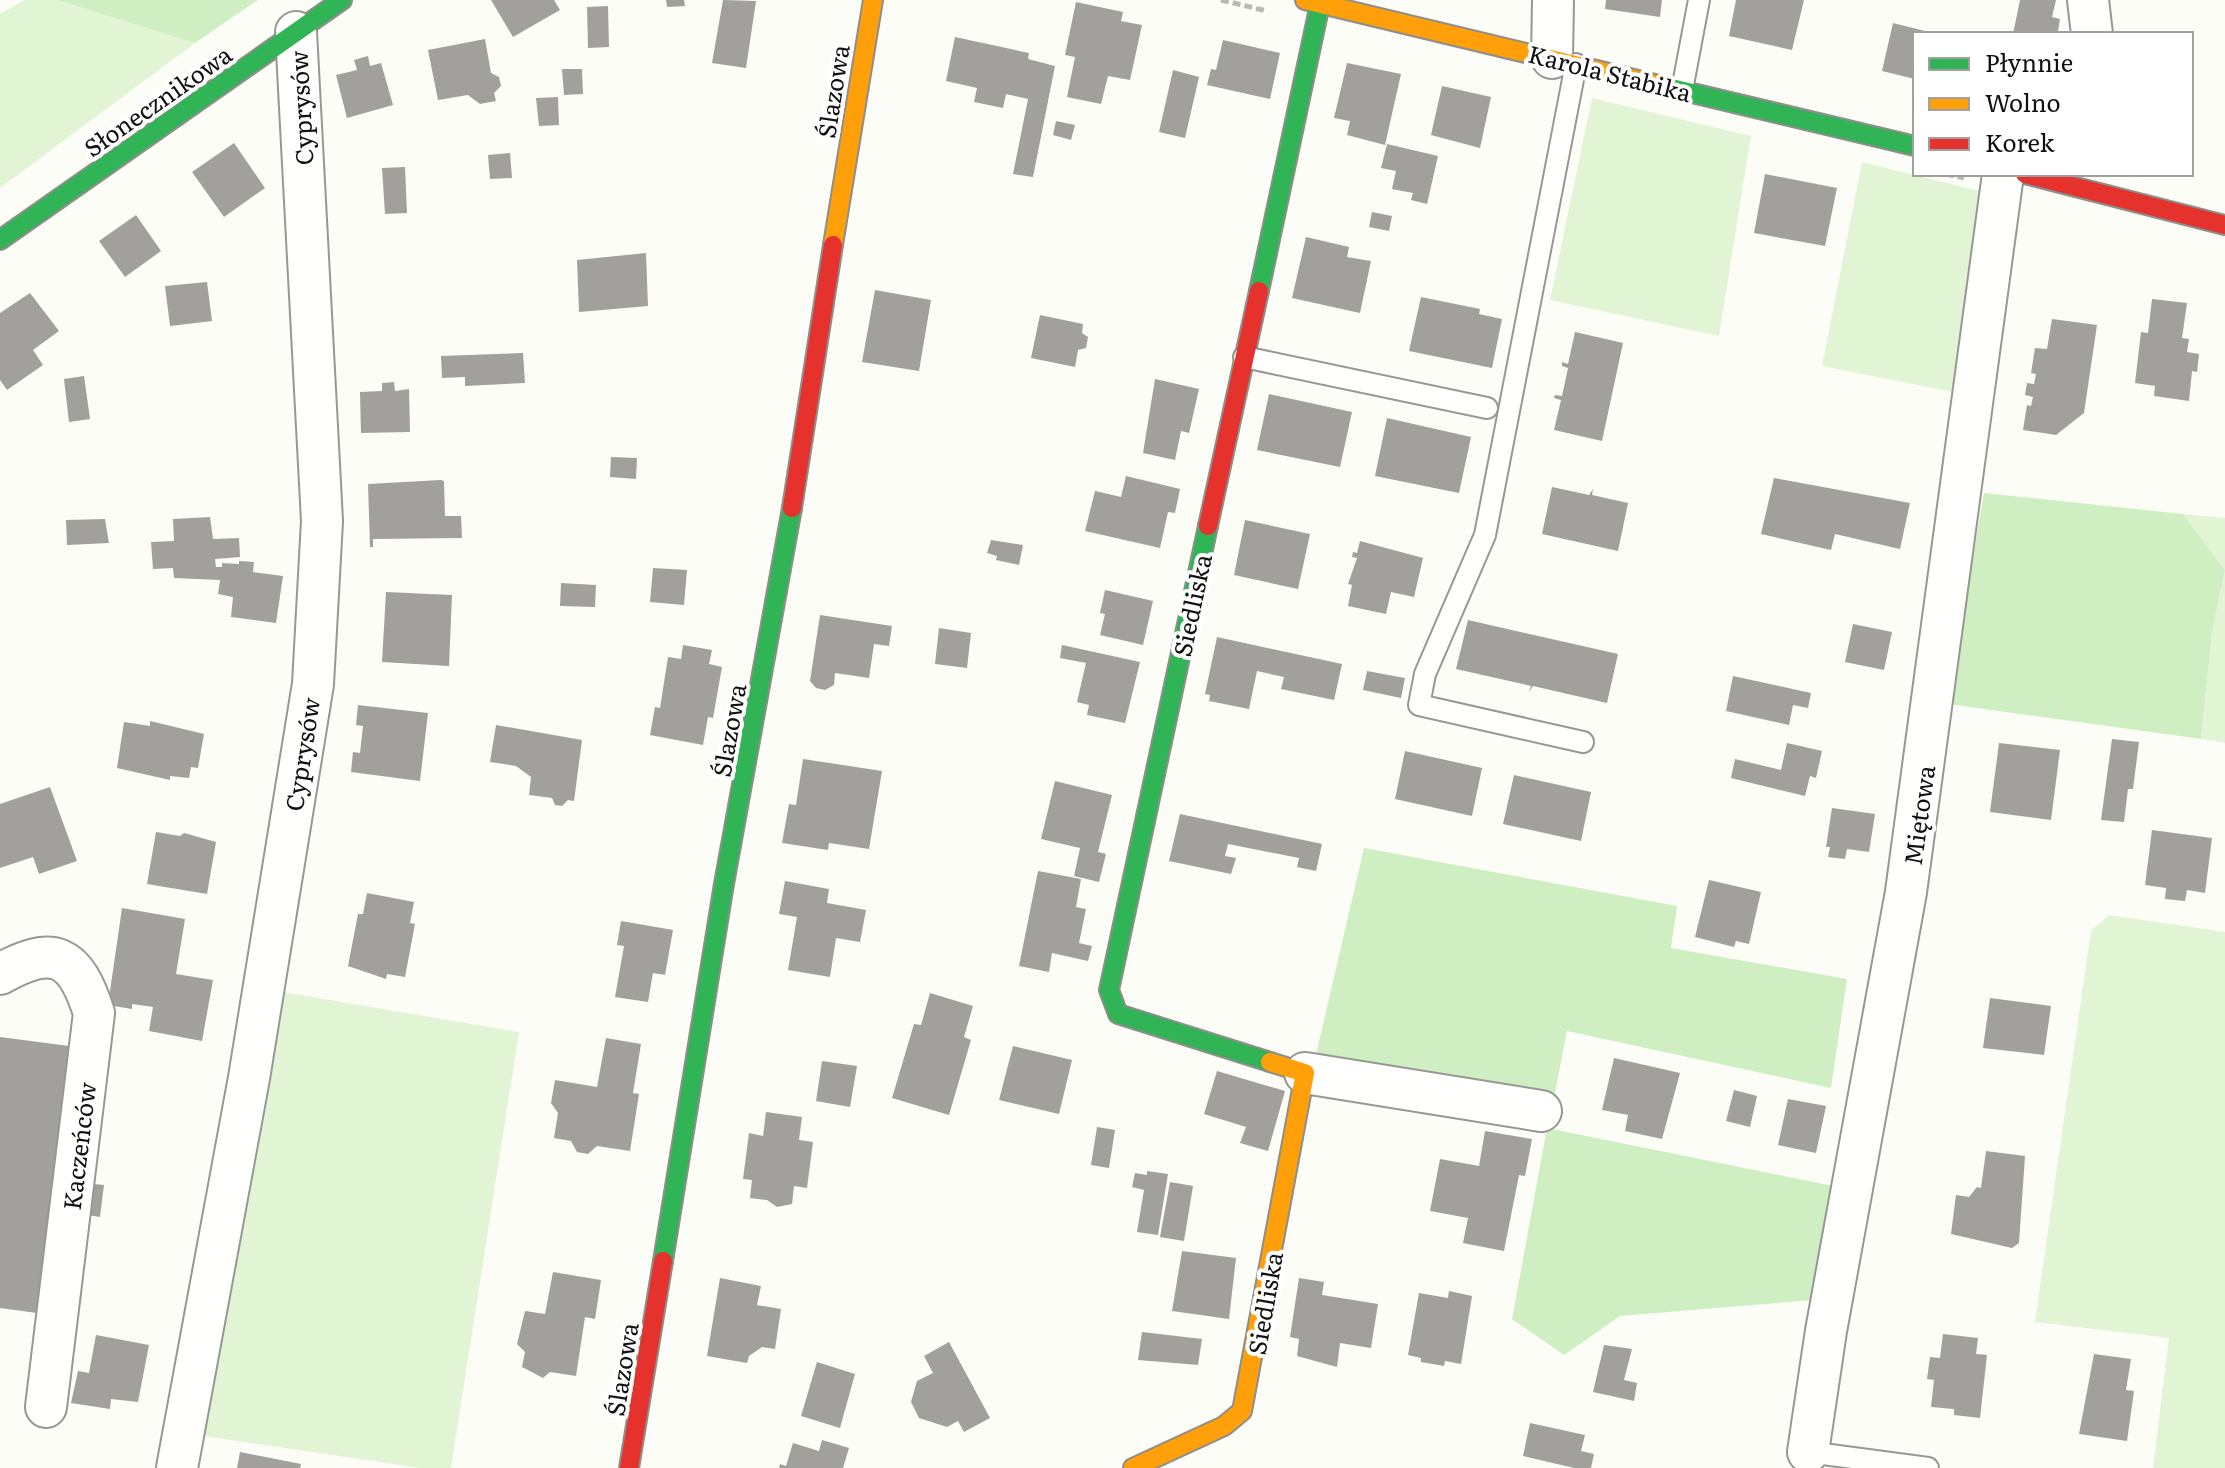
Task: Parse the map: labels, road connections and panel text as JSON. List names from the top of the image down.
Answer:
{
  "streets": {
    "street": [
      "Karola Stabika",
      "Ślazowa",
      "Słonecznikowa",
      "Cyprysów",
      "Siedliska",
      "Miętowa",
      "Kaczeńców"
    ]
  },
  "crossings": [
    ["Karola Stabika", "Siedliska"],
    ["Słonecznikowa", "Cyprysów"]
  ],
  "legend": ["Płynnie", "Wolno", "Korek"]
}
